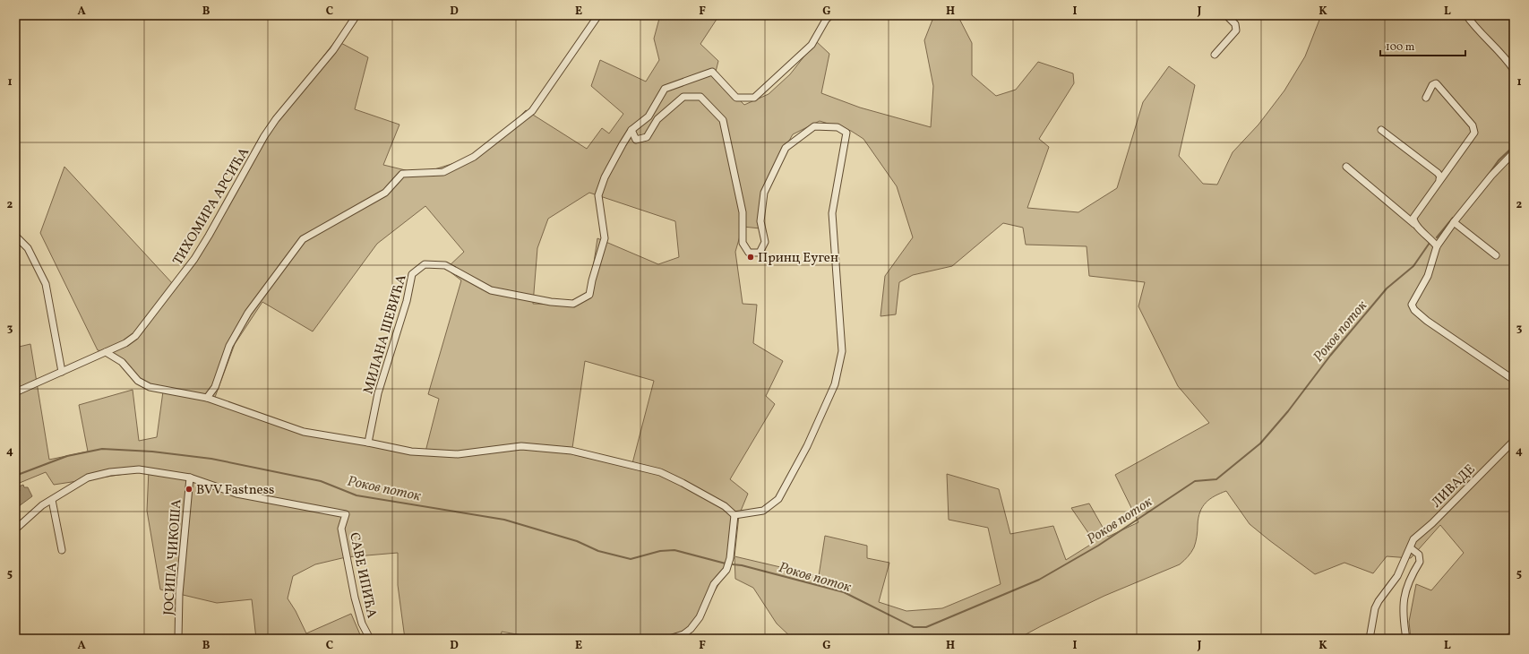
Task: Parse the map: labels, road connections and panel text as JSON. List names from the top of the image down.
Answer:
{
  "streets": {
    "street": [
      "ТИХОМИРА АРСИЋА",
      "МИЛАНА ШЕВИЋА",
      "ЛИВАДЕ",
      "ЈОСИПА ЧИКОША",
      "САВЕ ИПИЋА"
    ]
  },
  "crossings": [
    ["ЈОСИПА ЧИКОША", "САВЕ ИПИЋА"]
  ],
  "water": ["Роков поток"],
  "places": ["Принц Еуген", "BVV Fastness"],
  "scale_bar": "100 m",
  "grid": {
    "columns": [
      "A",
      "B",
      "C",
      "D",
      "E",
      "F",
      "G",
      "H",
      "I",
      "J",
      "K",
      "L"
    ],
    "rows": [
      "1",
      "2",
      "3",
      "4",
      "5"
    ]
  }
}
